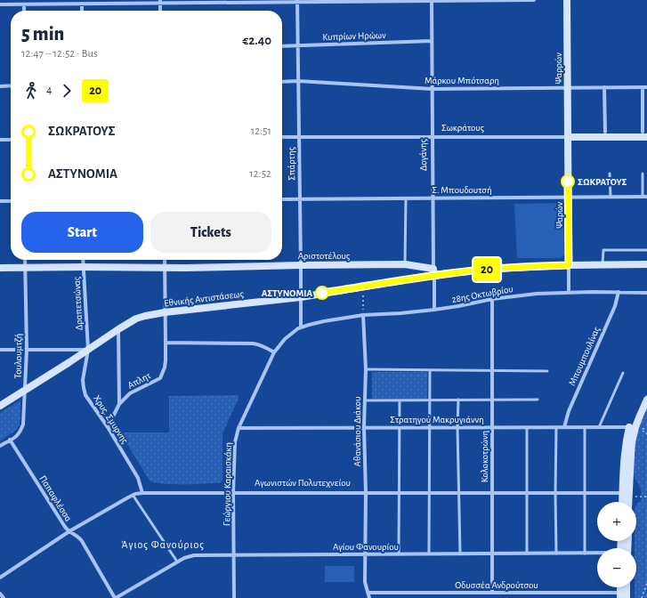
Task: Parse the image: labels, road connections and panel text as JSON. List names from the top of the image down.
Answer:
{
  "streets": {
    "street": [
      "Κυπρίων Ηρώων",
      "Ψαρρών",
      "Μάρκου Μπότσαρη",
      "Σωκράτους",
      "Δογάνης",
      "Σπάρτης",
      "Σ. Μπουδουτσή",
      "Ψαρών",
      "Αριστοτέλους",
      "28ης Οκτωβρίου",
      "Εθνικής Αντιστάσεως",
      "Δραπετσώνας",
      "Τουλουμτζή",
      "Μπουμπουλίνας",
      "Απλητ",
      "Χρυς. Σμυρνης",
      "Στρατηγού Μακρυγιάννη",
      "Αθανάσιου Διάκου",
      "Κολοκοτρώνη",
      "Αγωνιστών Πολυτεχνείου",
      "Γεώργιου Καραισκάκη",
      "Παπαφλέσσα",
      "Αγίου Φανουρίου",
      "Οδυσσέα Ανδρούτσου"
    ]
  },
  "crossings": [
    ["Κυπρίων Ηρώων", "Δογάνης"],
    ["Κυπρίων Ηρώων", "Σπάρτης"],
    ["Ψαρρών", "Μάρκου Μπότσαρη"],
    ["Ψαρρών", "Σωκράτους"],
    ["Ψαρρών", "Ψαρών"],
    ["Μάρκου Μπότσαρη", "Δογάνης"],
    ["Μάρκου Μπότσαρη", "Σπάρτης"],
    ["Σωκράτους", "Δογάνης"],
    ["Σωκράτους", "Σπάρτης"],
    ["Σωκράτους", "Ψαρών"],
    ["Δογάνης", "Σ. Μπουδουτσή"],
    ["Δογάνης", "Αριστοτέλους"],
    ["Δογάνης", "28ης Οκτωβρίου"],
    ["Δογάνης", "Εθνικής Αντιστάσεως"],
    ["Σπάρτης", "Σ. Μπουδουτσή"],
    ["Σπάρτης", "Αριστοτέλους"],
    ["Σπάρτης", "28ης Οκτωβρίου"],
    ["Σπάρτης", "Εθνικής Αντιστάσεως"],
    ["Σπάρτης", "Γεώργιου Καραισκάκη"],
    ["Σ. Μπουδουτσή", "Ψαρών"],
    ["Ψαρών", "28ης Οκτωβρίου"],
    ["Ψαρών", "Εθνικής Αντιστάσεως"],
    ["Αριστοτέλους", "Εθνικής Αντιστάσεως"],
    ["Αριστοτέλους", "Δραπετσώνας"],
    ["Αριστοτέλους", "Τουλουμτζή"],
    ["28ης Οκτωβρίου", "Μπουμπουλίνας"],
    ["28ης Οκτωβρίου", "Αθανάσιου Διάκου"],
    ["28ης Οκτωβρίου", "Κολοκοτρώνη"],
    ["28ης Οκτωβρίου", "Γεώργιου Καραισκάκη"],
    ["Εθνικής Αντιστάσεως", "Δραπετσώνας"],
    ["Εθνικής Αντιστάσεως", "Τουλουμτζή"],
    ["Εθνικής Αντιστάσεως", "Χρυς. Σμυρνης"],
    ["Δραπετσώνας", "Χρυς. Σμυρνης"],
    ["Τουλουμτζή", "Παπαφλέσσα"],
    ["Μπουμπουλίνας", "Στρατηγού Μακρυγιάννη"],
    ["Απλητ", "Χρυς. Σμυρνης"],
    ["Χρυς. Σμυρνης", "Αγωνιστών Πολυτεχνείου"],
    ["Στρατηγού Μακρυγιάννη", "Αθανάσιου Διάκου"],
    ["Στρατηγού Μακρυγιάννη", "Κολοκοτρώνη"],
    ["Στρατηγού Μακρυγιάννη", "Γεώργιου Καραισκάκη"],
    ["Αθανάσιου Διάκου", "Αγωνιστών Πολυτεχνείου"],
    ["Αθανάσιου Διάκου", "Αγίου Φανουρίου"],
    ["Αθανάσιου Διάκου", "Οδυσσέα Ανδρούτσου"],
    ["Κολοκοτρώνη", "Αγωνιστών Πολυτεχνείου"],
    ["Κολοκοτρώνη", "Αγίου Φανουρίου"],
    ["Κολοκοτρώνη", "Οδυσσέα Ανδρούτσου"],
    ["Αγωνιστών Πολυτεχνείου", "Γεώργιου Καραισκάκη"],
    ["Αγωνιστών Πολυτεχνείου", "Παπαφλέσσα"],
    ["Γεώργιου Καραισκάκη", "Αγίου Φανουρίου"],
    ["Παπαφλέσσα", "Αγίου Φανουρίου"]
  ],
  "districts": ["Άγιος Φανούριος"],
  "places": ["ΣΩΚΡΑΤΟΥΣ", "ΑΣΤΥΝΟΜΙΑ"],
  "lines": ["bus line 20"],
  "page": {
    "on_map": "20",
    "heading": ["5 min", "12:47 – 12:52 · Bus", "€2.40"],
    "legs": ["4", "20"],
    "list": [
      {
        "name": "ΣΩΚΡΑΤΟΥΣ",
        "value": "12:51"
      },
      {
        "name": "ΑΣΤΥΝΟΜΙΑ",
        "value": "12:52"
      }
    ],
    "buttons": ["Start", "Tickets"],
    "map_buttons": ["+", "−"]
  }
}
